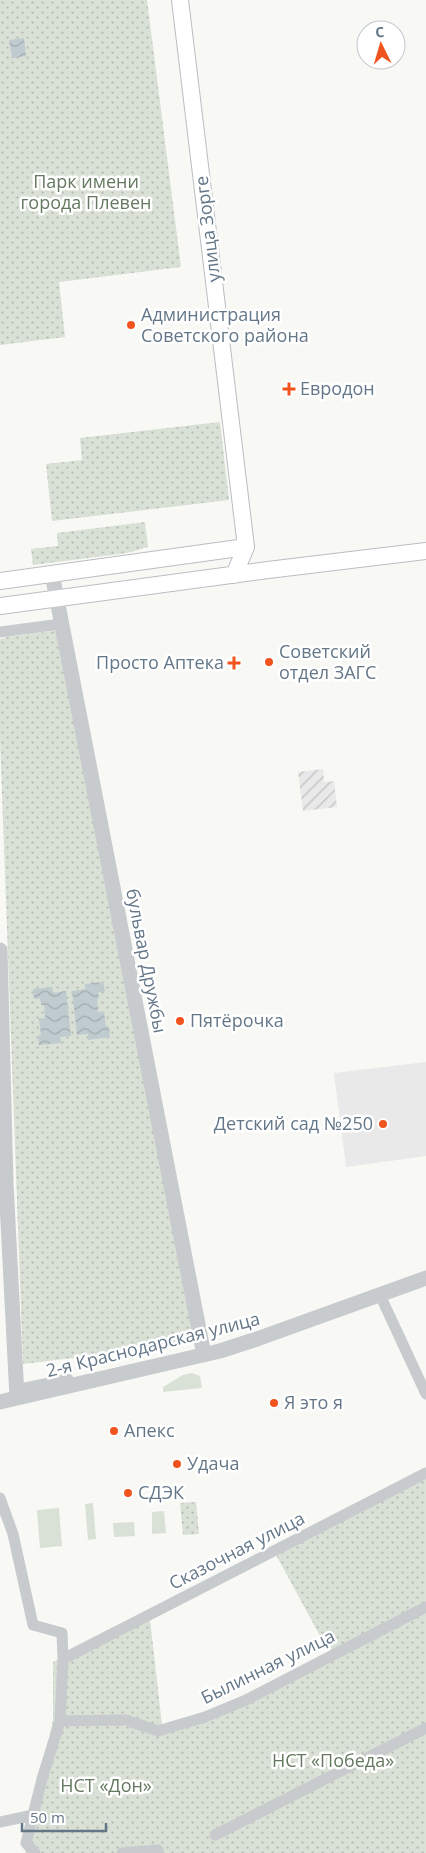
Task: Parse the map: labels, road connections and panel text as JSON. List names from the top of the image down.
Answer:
{
  "streets": {
    "main road": ["улица Зорге"],
    "street": [
      "бульвар Дружбы",
      "2-я Краснодарская улица",
      "Сказочная улица",
      "Былинная улица"
    ]
  },
  "crossings": [
    ["бульвар Дружбы", "2-я Краснодарская улица"]
  ],
  "parks": ["Парк имени города Плевен", "НСТ «Победа»", "НСТ «Дон»"],
  "places": {
    "other": [
      "Администрация Советского района",
      "Советский отдел ЗАГС",
      "Пятёрочка",
      "Детский сад №250",
      "Я это я",
      "Апекс",
      "Удача",
      "СДЭК"
    ],
    "health": ["Евродон", "Просто Аптека"]
  },
  "scale_bar": "50 m",
  "north": "top"
}
